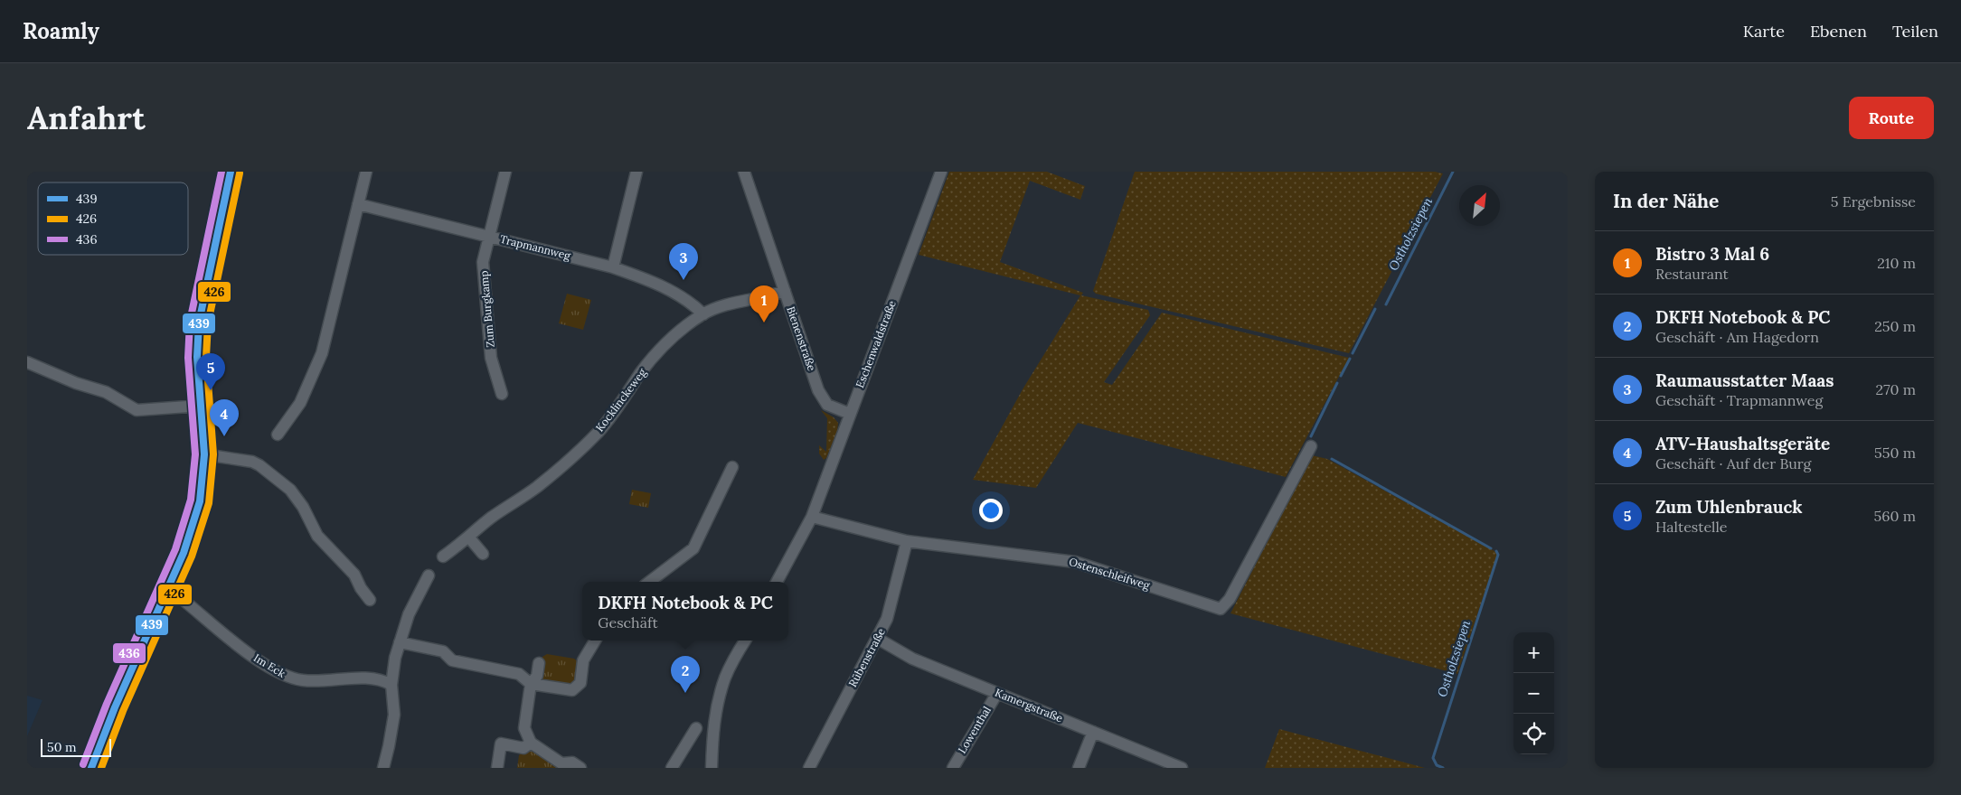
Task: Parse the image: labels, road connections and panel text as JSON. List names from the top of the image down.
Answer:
{
  "streets": {
    "street": [
      "Trapmannweg",
      "Zum Burgkamp",
      "Bienenstraße",
      "Eschenwaldstraße",
      "Kocklinckeweg",
      "Ostenschleifweg",
      "Rübenstraße",
      "Im Eck",
      "Kamergstraße",
      "Lowenthal"
    ]
  },
  "crossings": [
    ["Trapmannweg", "Zum Burgkamp"],
    ["Trapmannweg", "Kocklinckeweg"],
    ["Bienenstraße", "Eschenwaldstraße"],
    ["Bienenstraße", "Kocklinckeweg"],
    ["Eschenwaldstraße", "Ostenschleifweg"],
    ["Ostenschleifweg", "Rübenstraße"],
    ["Rübenstraße", "Kamergstraße"],
    ["Kamergstraße", "Lowenthal"]
  ],
  "water": ["Ostholzsiepen"],
  "lines": ["transit line 439", "transit line 436", "transit line 426"],
  "legend": ["439", "426", "436"],
  "scale_bar": "50 m",
  "north": "top right",
  "page": {
    "header": "Roamly",
    "nav": ["Karte", "Ebenen", "Teilen"],
    "buttons": "Route",
    "title": "Anfahrt",
    "heading": ["In der Nähe", "5 Ergebnisse"],
    "list": [
      {
        "mark": "1",
        "name": "Bistro 3 Mal 6",
        "note": "Restaurant",
        "value": "210 m"
      },
      {
        "mark": "2",
        "name": "DKFH Notebook & PC",
        "note": "Geschäft · Am Hagedorn",
        "value": "250 m"
      },
      {
        "mark": "3",
        "name": "Raumausstatter Maas",
        "note": "Geschäft · Trapmannweg",
        "value": "270 m"
      },
      {
        "mark": "4",
        "name": "ATV-Haushaltsgeräte",
        "note": "Geschäft · Auf der Burg",
        "value": "550 m"
      },
      {
        "mark": "5",
        "name": "Zum Uhlenbrauck",
        "note": "Haltestelle",
        "value": "560 m"
      }
    ],
    "pins": [
      "3",
      "1",
      "5",
      "4",
      "2"
    ],
    "popup": ["DKFH Notebook & PC", "Geschäft"],
    "map_buttons": ["+", "−"],
    "scale": "50 m"
  }
}
